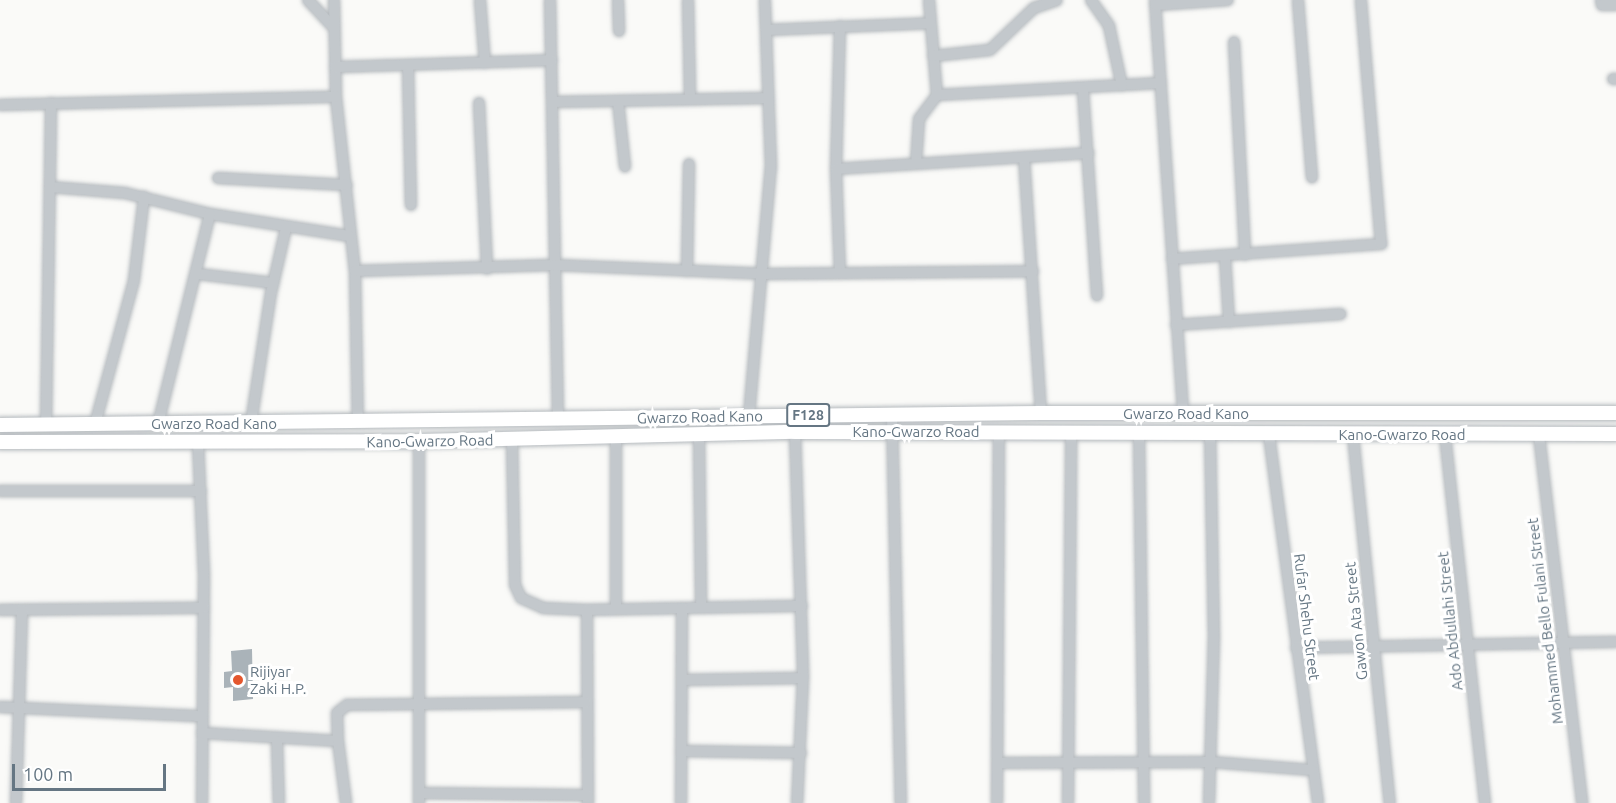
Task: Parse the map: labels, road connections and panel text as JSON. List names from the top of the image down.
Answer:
{
  "streets": {
    "main road": ["Gwarzo Road Kano", "F128", "Kano-Gwarzo Road"],
    "street": [
      "Rufar Shehu Street",
      "Gawon Ata Street",
      "Ado Abdullahi Street",
      "Mohammed Bello Fulani Street"
    ]
  },
  "crossings": [
    ["Kano-Gwarzo Road", "Rufar Shehu Street"],
    ["Kano-Gwarzo Road", "Gawon Ata Street"],
    ["Kano-Gwarzo Road", "Ado Abdullahi Street"],
    ["Kano-Gwarzo Road", "Mohammed Bello Fulani Street"]
  ],
  "places": ["Rijiyar Zaki H.P."],
  "scale_bar": "100 m"
}
